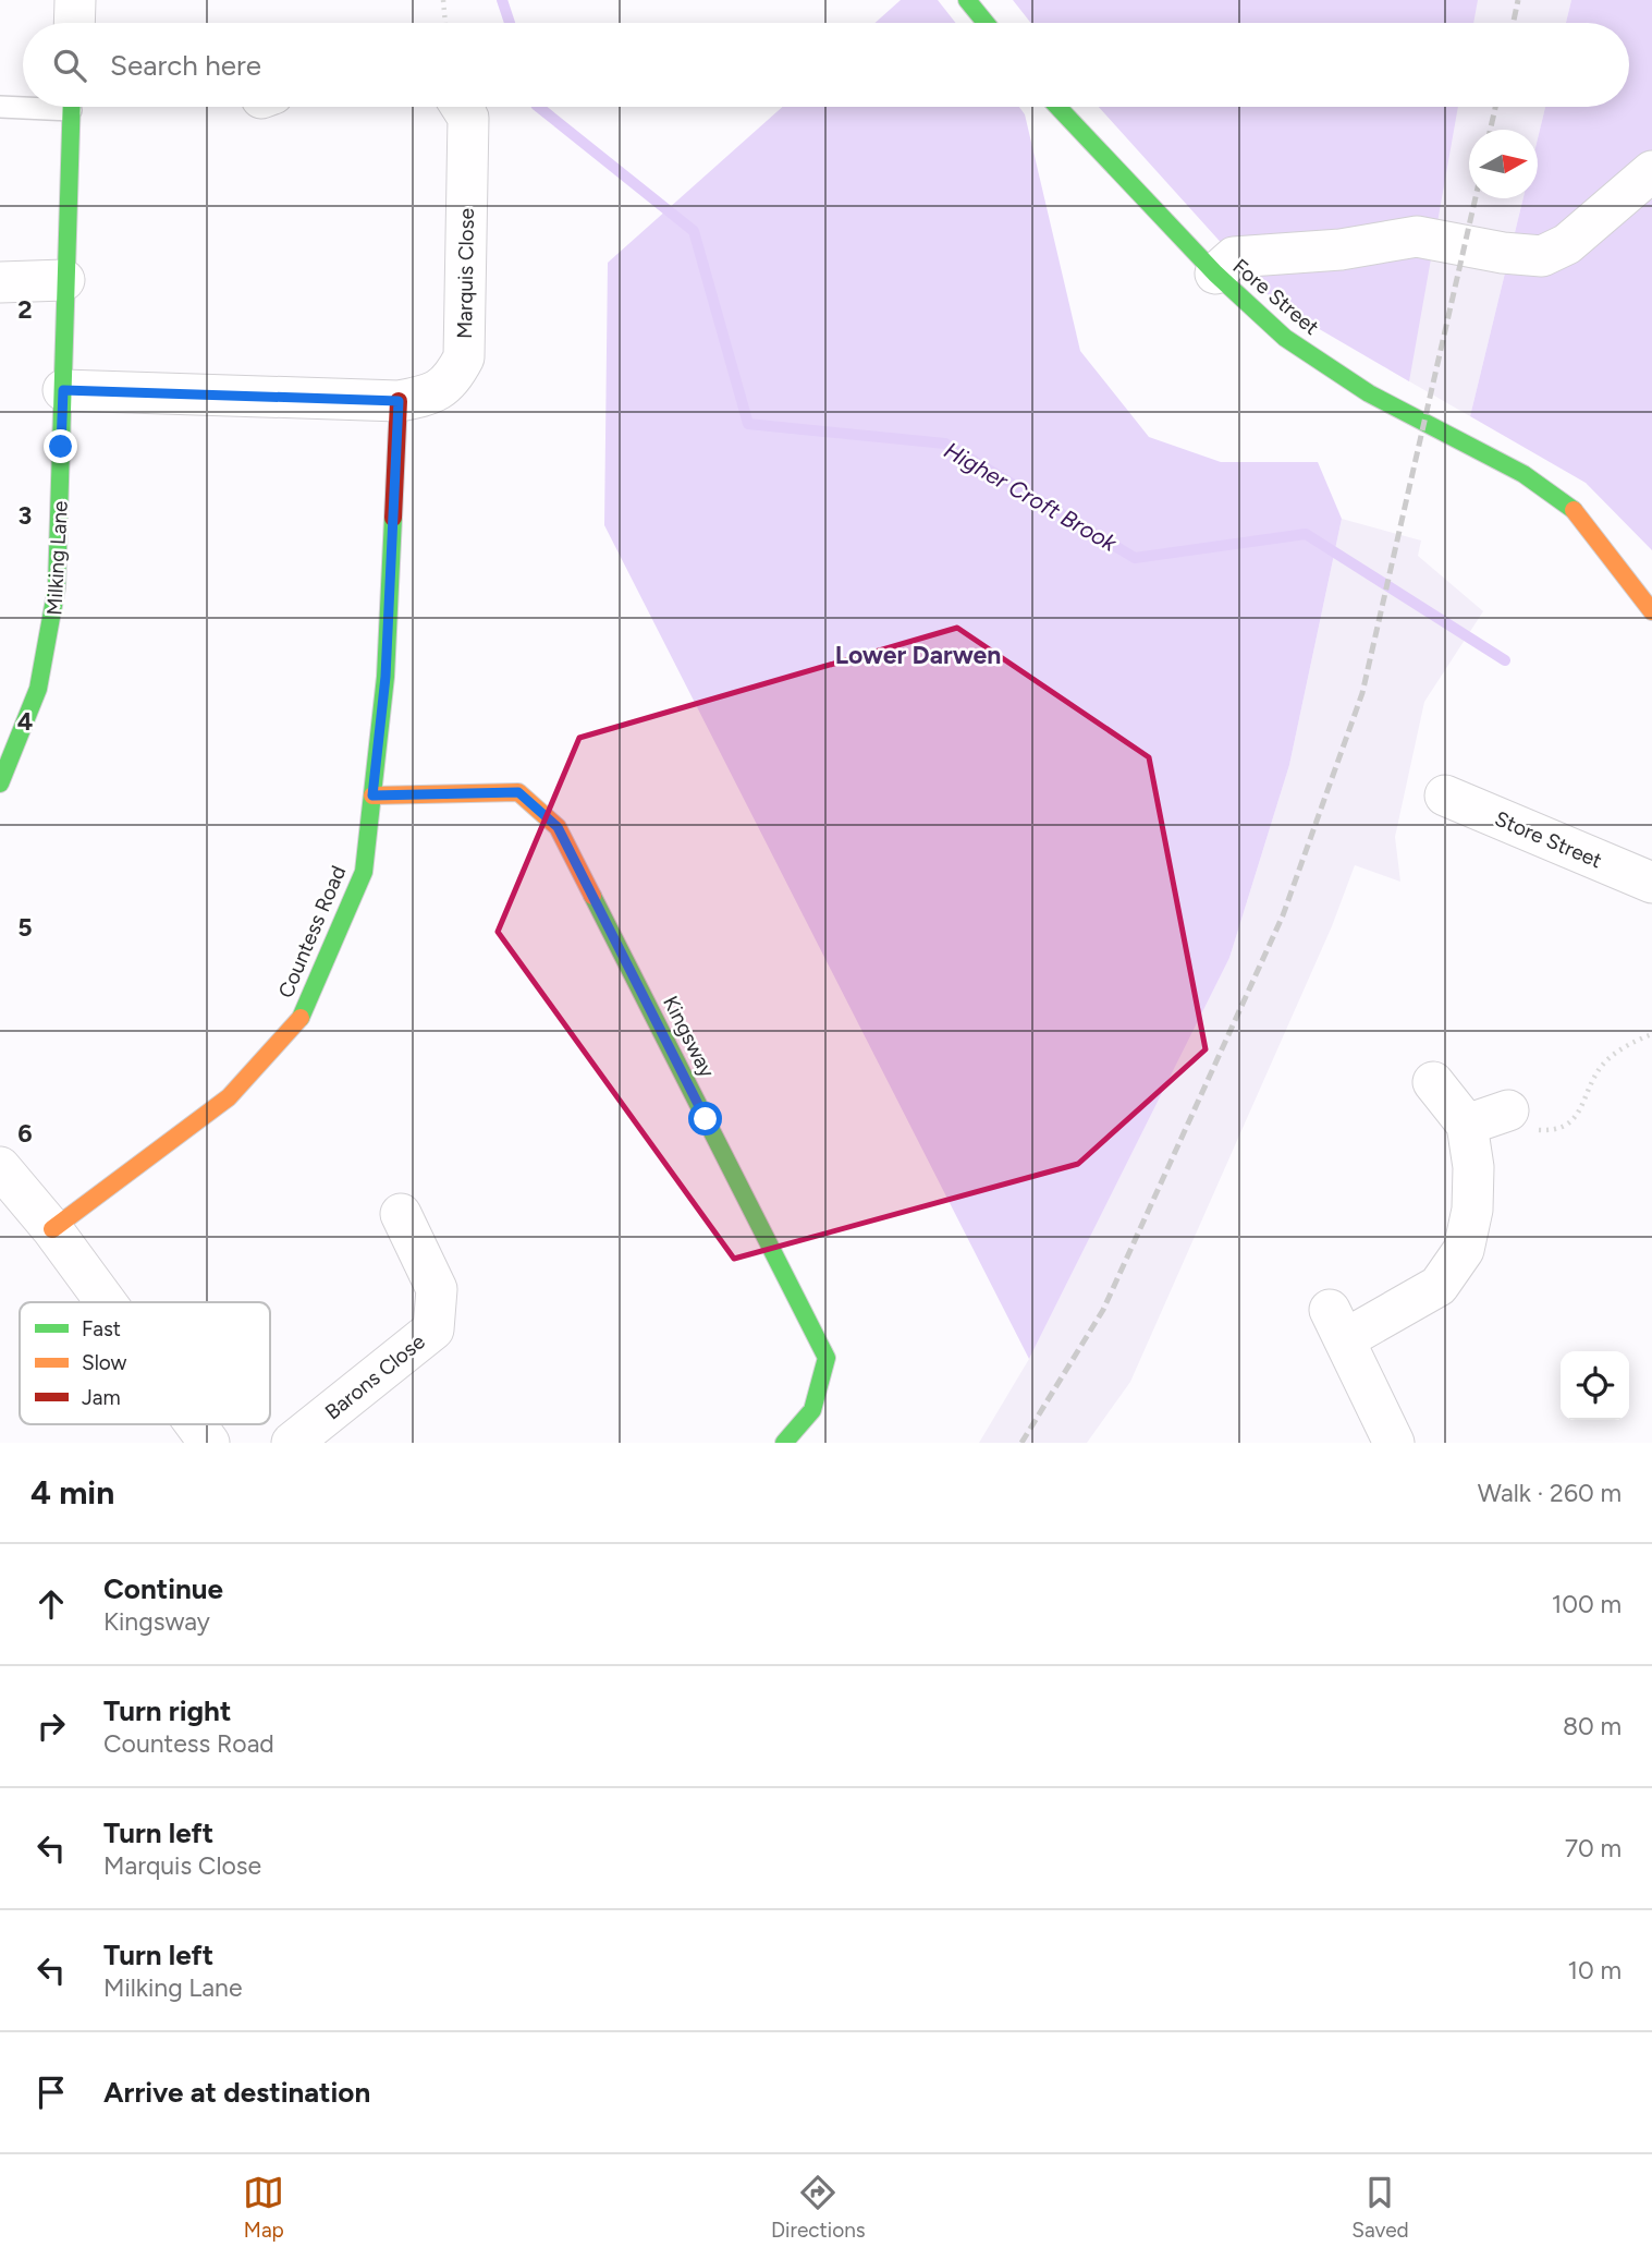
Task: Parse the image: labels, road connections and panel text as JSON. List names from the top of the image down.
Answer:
{
  "streets": {
    "street": [
      "Marquis Close",
      "Fore Street",
      "Milking Lane",
      "Store Street",
      "Countess Road",
      "Kingsway",
      "Barons Close"
    ]
  },
  "crossings": [
    ["Marquis Close", "Milking Lane"],
    ["Marquis Close", "Countess Road"],
    ["Countess Road", "Kingsway"]
  ],
  "districts": ["Lower Darwen"],
  "water": ["Higher Croft Brook"],
  "legend": ["Fast", "Slow", "Jam"],
  "north": "right",
  "page": {
    "search": "Search here",
    "heading": ["4 min", "Walk · 260 m"],
    "list": [
      ["Continue", "Kingsway", "100 m"],
      ["Turn right", "Countess Road", "80 m"],
      ["Turn left", "Marquis Close", "70 m"],
      ["Turn left", "Milking Lane", "10 m"],
      "Arrive at destination"
    ],
    "nav": ["Map", "Directions", "Saved"]
  },
  "grid": {
    "rows": [
      "2",
      "3",
      "4",
      "5",
      "6"
    ]
  }
}
